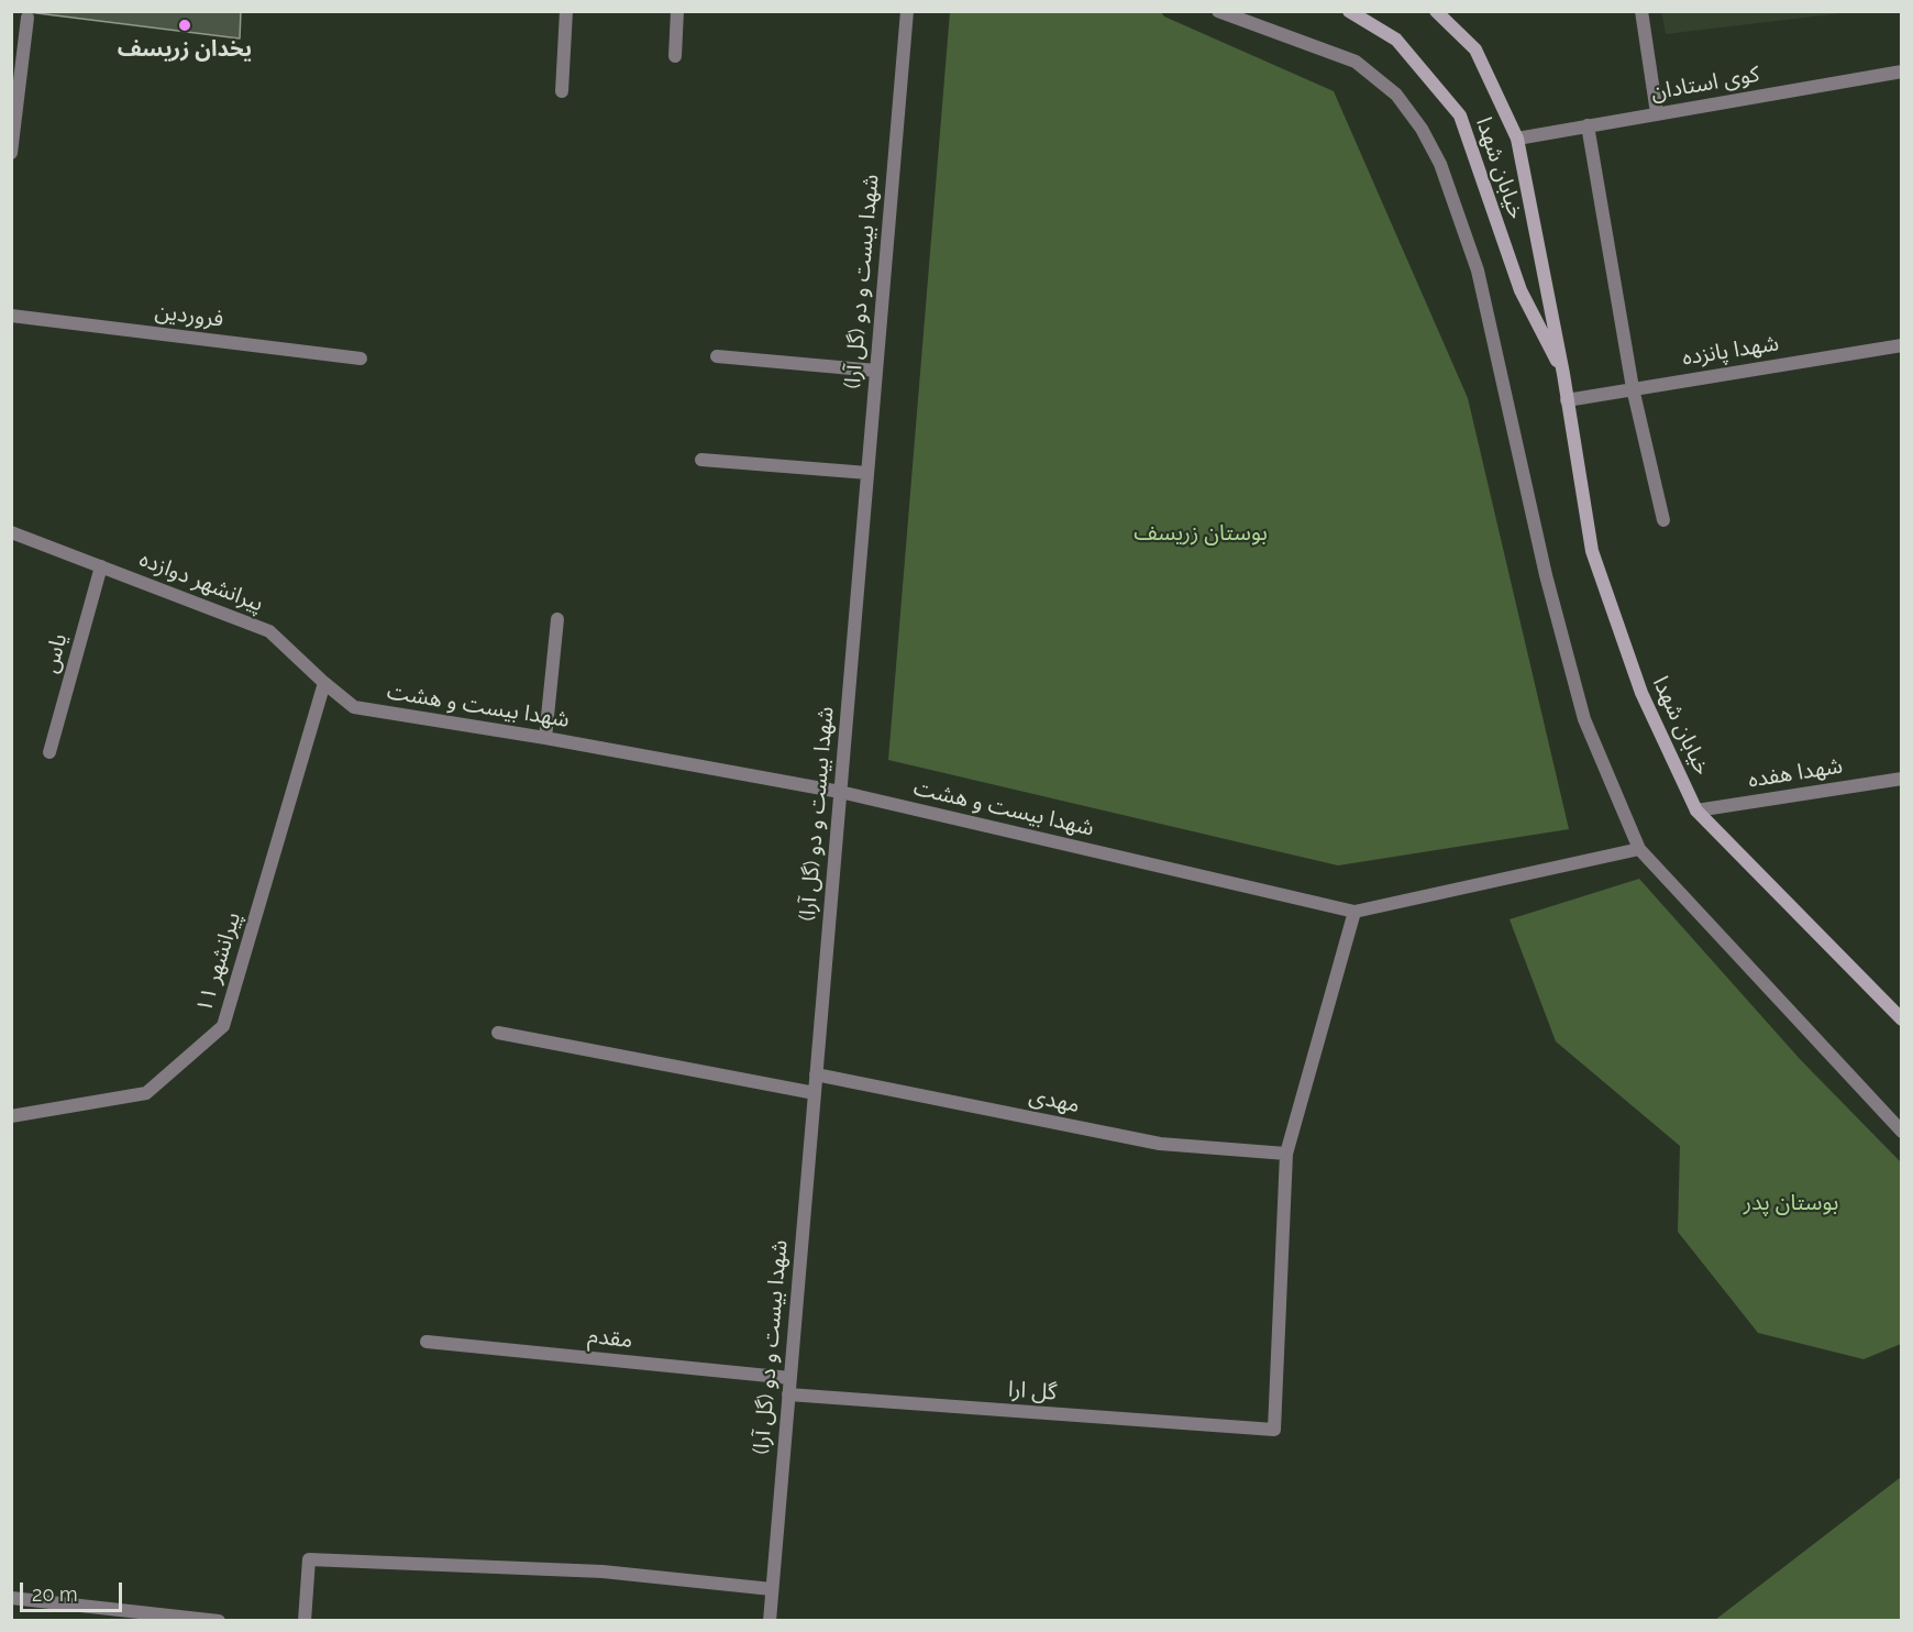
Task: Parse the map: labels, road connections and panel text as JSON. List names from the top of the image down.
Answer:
{
  "streets": {
    "main road": ["خیابان شهدا"],
    "street": [
      "کوی استادان",
      "شهدا بیست و دو (گل آرا)",
      "فروردین",
      "شهدا پانزده",
      "پیرانشهر دوازده",
      "یاس",
      "شهدا بیست و هشت",
      "شهدا هفده",
      "پیرانشهر ۱۱",
      "مهدی",
      "مقدم",
      "گل ارا"
    ]
  },
  "crossings": [
    ["کوی استادان", "خیابان شهدا"],
    ["خیابان شهدا", "شهدا پانزده"],
    ["خیابان شهدا", "شهدا هفده"],
    ["شهدا بیست و دو (گل آرا)", "شهدا بیست و هشت"],
    ["شهدا بیست و دو (گل آرا)", "مهدی"],
    ["شهدا بیست و دو (گل آرا)", "مقدم"],
    ["شهدا بیست و دو (گل آرا)", "گل ارا"],
    ["پیرانشهر دوازده", "یاس"],
    ["پیرانشهر دوازده", "شهدا بیست و هشت"],
    ["پیرانشهر دوازده", "پیرانشهر ۱۱"],
    ["مهدی", "گل ارا"]
  ],
  "parks": ["بوستان زریسف", "بوستان پدر"],
  "places": ["یخدان زریسف"],
  "scale_bar": "20 m"
}
